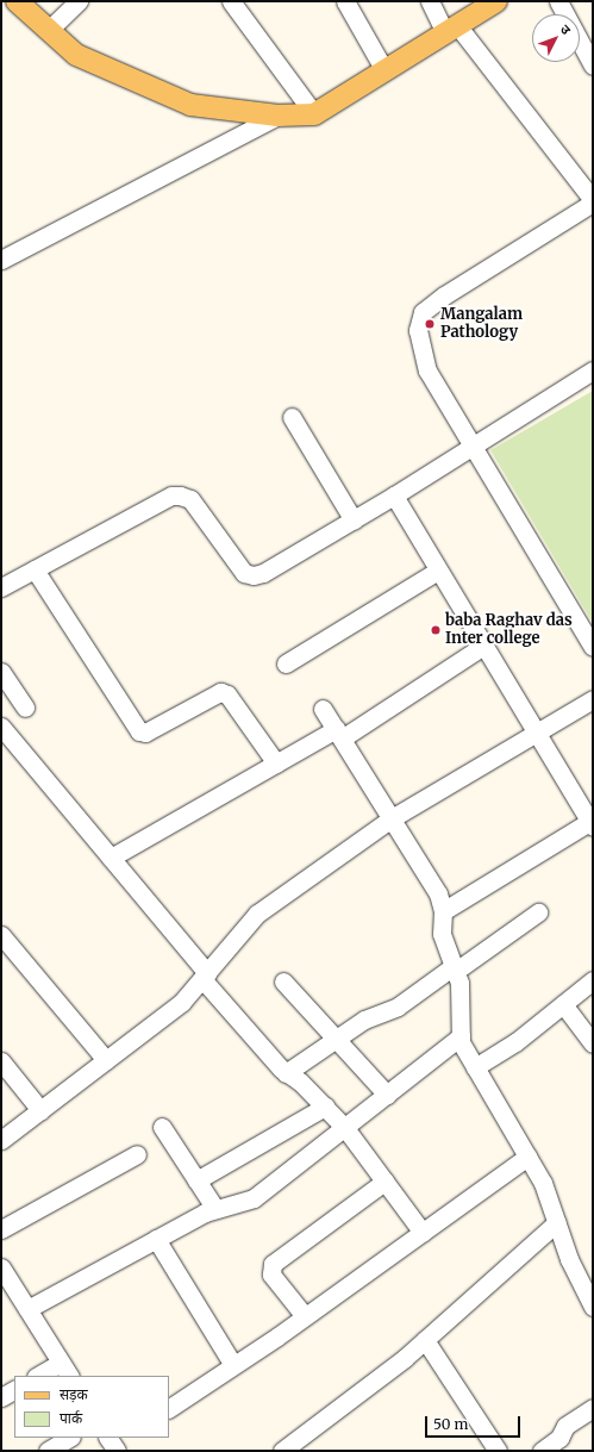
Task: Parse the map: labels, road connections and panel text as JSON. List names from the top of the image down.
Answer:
{
  "places": ["Mangalam Pathology", "baba Raghav das Inter college"],
  "legend": ["सड़क", "पार्क"],
  "scale_bar": "50 m",
  "north": "top right"
}
